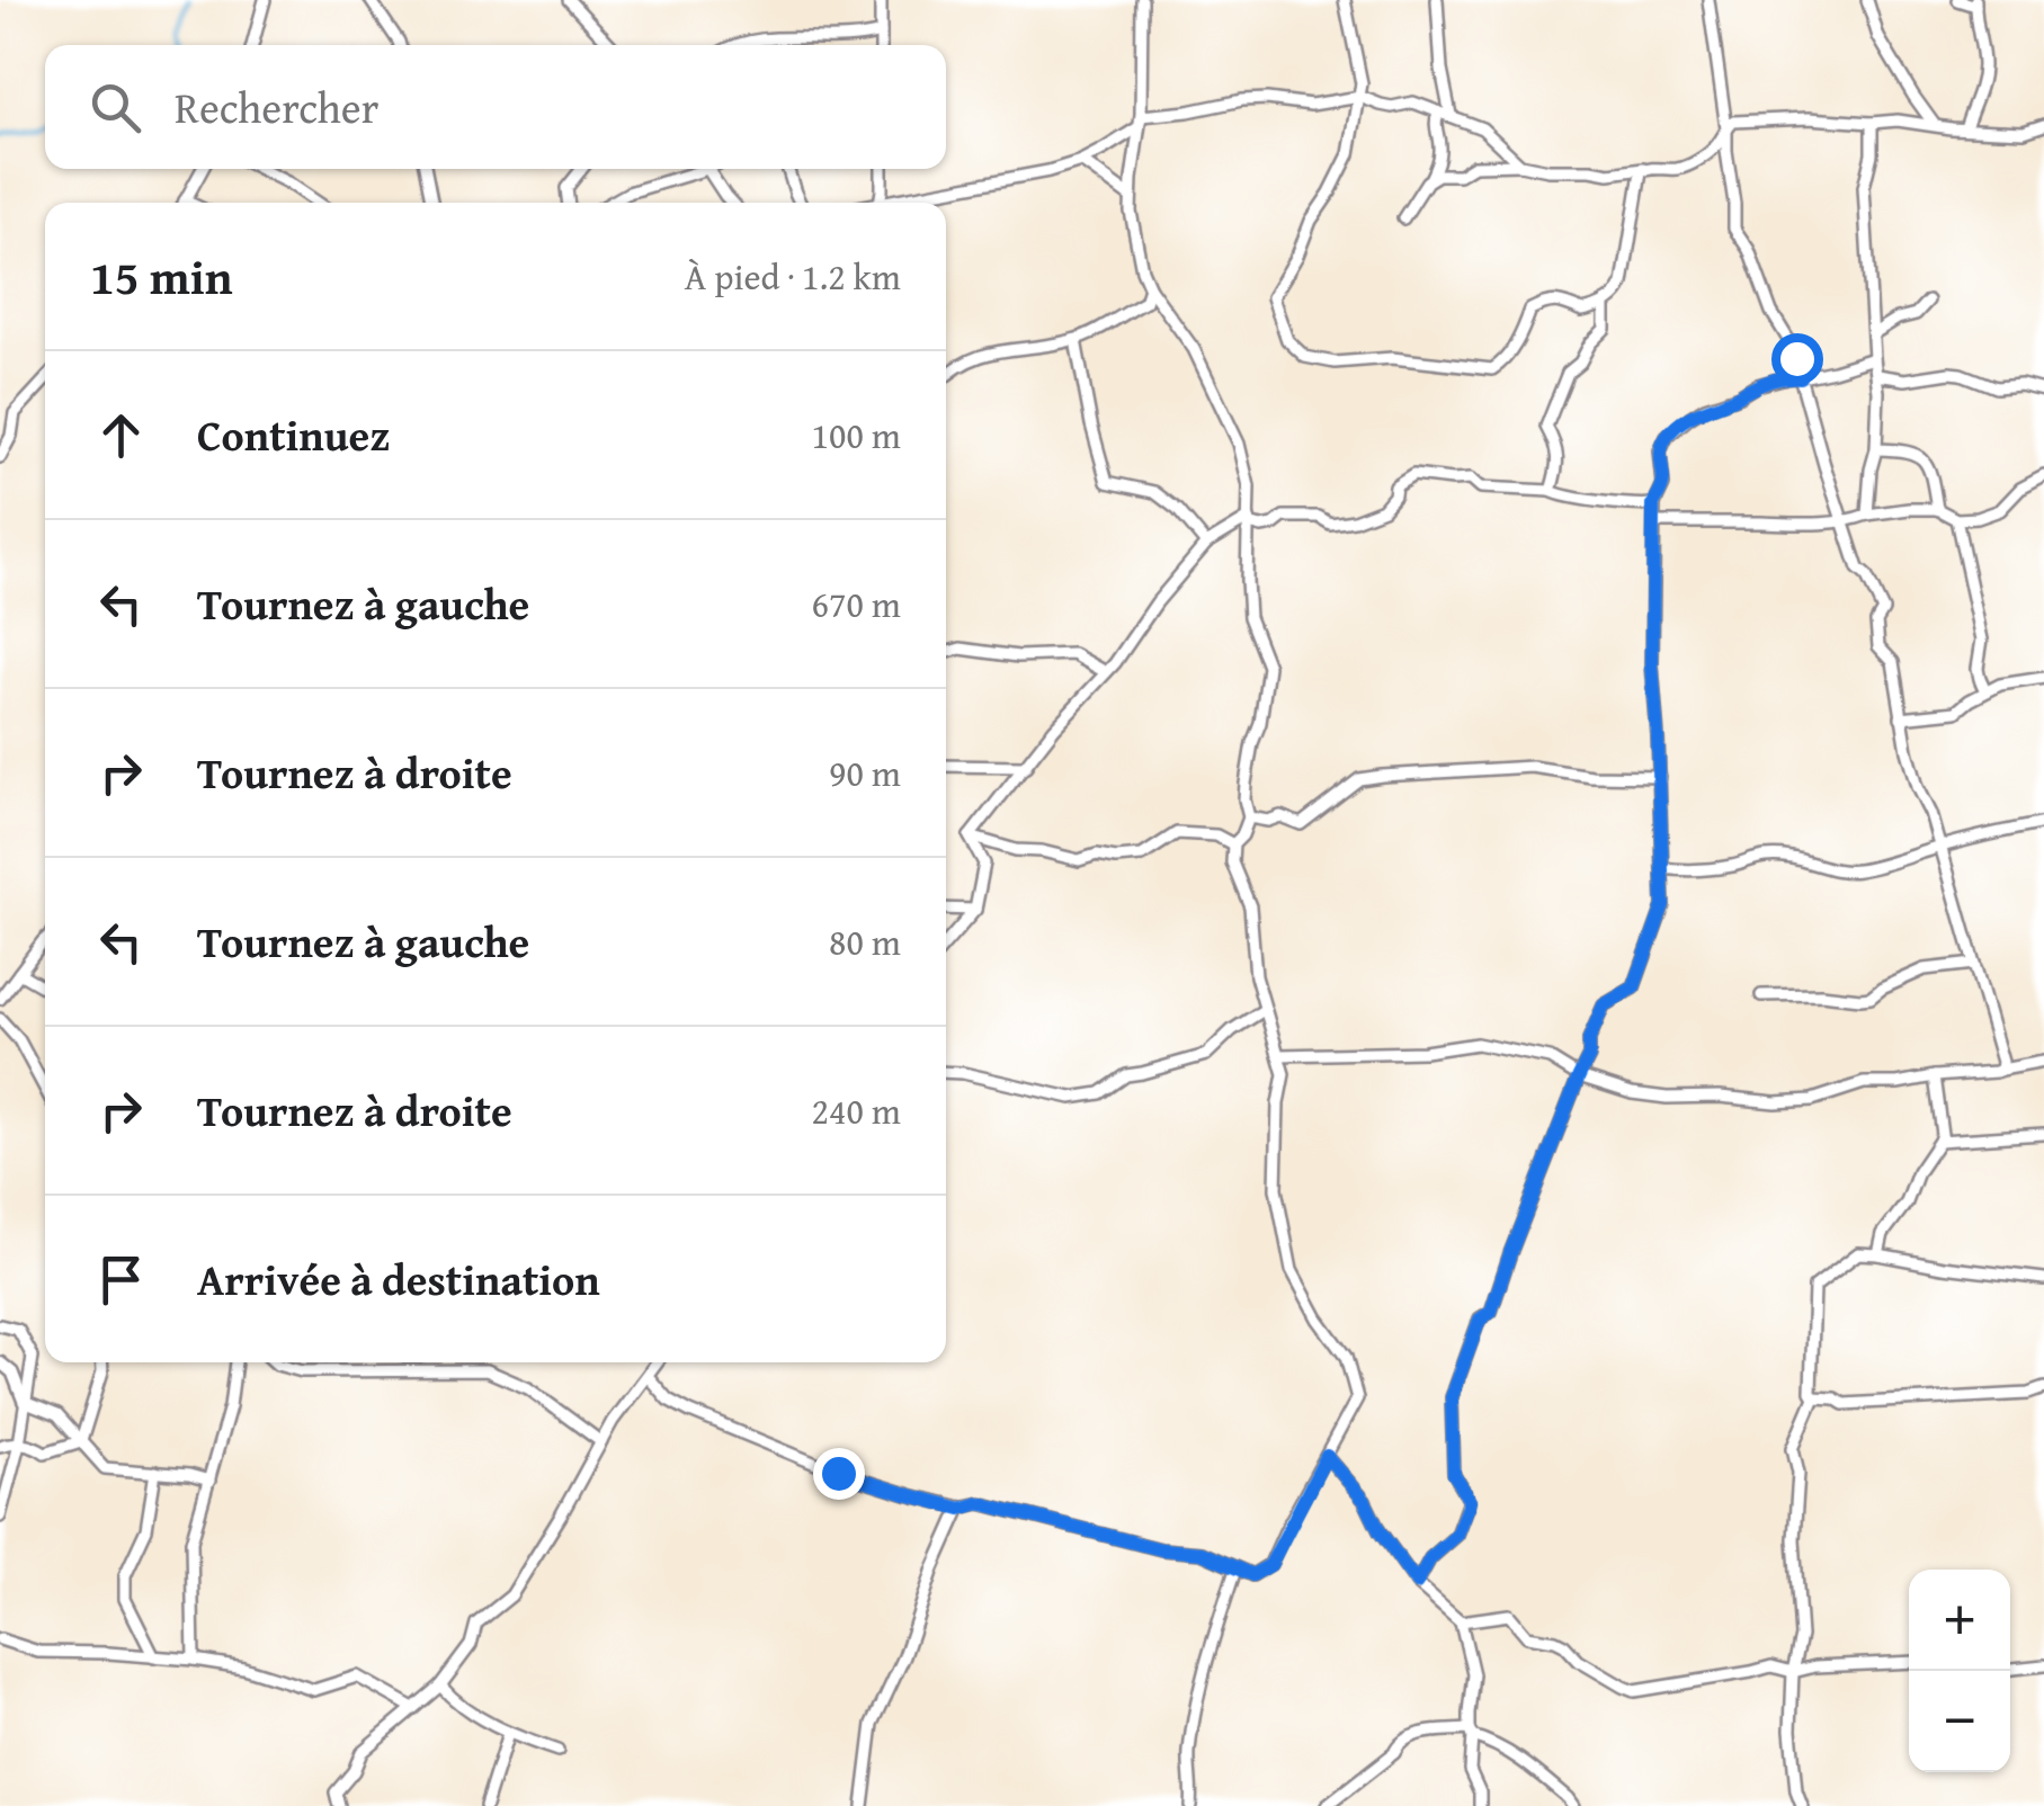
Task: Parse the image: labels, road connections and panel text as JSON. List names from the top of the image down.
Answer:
{
  "page": {
    "search": "Rechercher",
    "heading": ["15 min", "À pied · 1.2 km"],
    "list": [
      ["Continuez", "100 m"],
      ["Tournez à gauche", "670 m"],
      ["Tournez à droite", "90 m"],
      ["Tournez à gauche", "80 m"],
      ["Tournez à droite", "240 m"],
      "Arrivée à destination"
    ],
    "map_buttons": ["+", "−"]
  }
}
